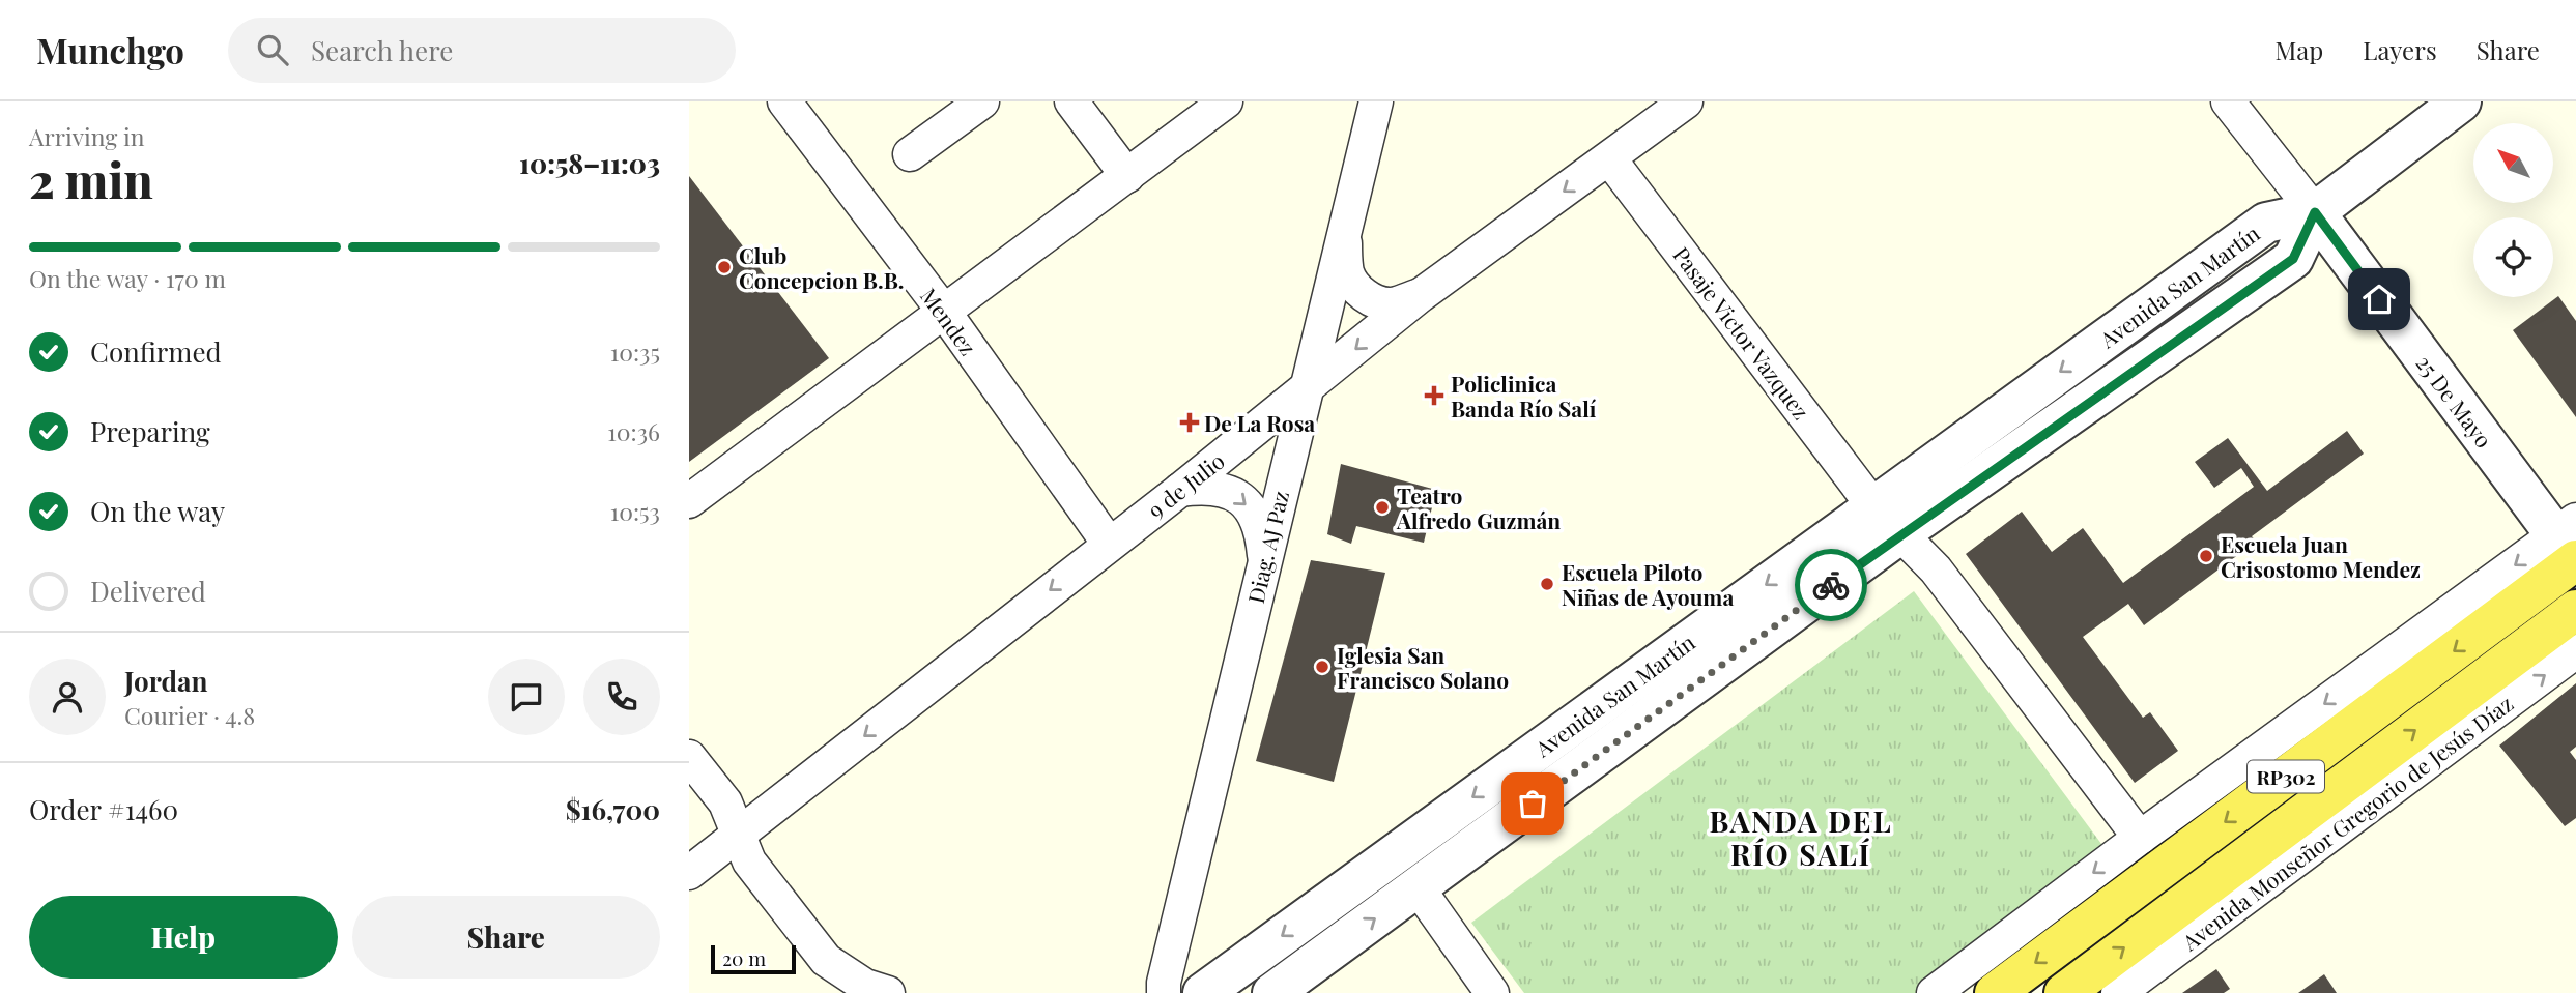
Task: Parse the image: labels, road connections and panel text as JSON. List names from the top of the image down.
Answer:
{
  "streets": {
    "main road": ["RP302", "Avenida Monseñor Gregorio de Jesús Díaz"],
    "street": [
      "Avenida San Martín",
      "Mendez",
      "Pasaje Victor Vazquez",
      "25 De Mayo",
      "9 de Julio",
      "Diag. AJ Paz"
    ]
  },
  "crossings": [
    ["Avenida San Martín", "Pasaje Victor Vazquez"],
    ["Avenida San Martín", "25 De Mayo"],
    ["Mendez", "9 de Julio"],
    ["Pasaje Victor Vazquez", "9 de Julio"],
    ["25 De Mayo", "RP302"],
    ["9 de Julio", "Diag. AJ Paz"]
  ],
  "districts": ["BANDA DEL RÍO SALÍ"],
  "places": {
    "other": [
      "Club Concepcion B.B.",
      "Teatro Alfredo Guzmán",
      "Escuela Juan Crisostomo Mendez",
      "Escuela Piloto Niñas de Ayouma",
      "Iglesia San Francisco Solano"
    ],
    "health": ["Policlinica Banda Río Salí", "De La Rosa"]
  },
  "scale_bar": "20 m",
  "north": "top left",
  "page": {
    "header": "Munchgo",
    "search": "Search here",
    "nav": ["Map", "Layers", "Share"],
    "heading": ["2 min", "Arriving in", "10:58–11:03"],
    "panel": [
      "Jordan",
      "Courier · 4.8",
      "Order #1460",
      "$16,700"
    ],
    "bar": "On the way · 170 m",
    "list": [
      ["Confirmed", "10:35"],
      ["Preparing", "10:36"],
      ["On the way", "10:53"],
      "Delivered"
    ],
    "buttons": ["Help", "Share"],
    "scale": "20 m"
  }
}
